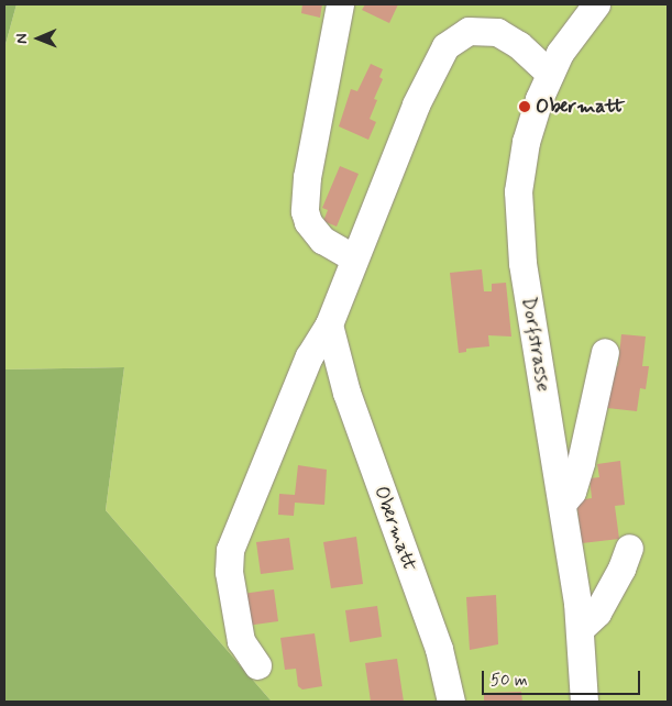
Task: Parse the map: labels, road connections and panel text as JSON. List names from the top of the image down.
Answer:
{
  "streets": {
    "street": ["Dorfstrasse", "Obermatt"]
  },
  "places": ["Obermatt"],
  "scale_bar": "50 m",
  "north": "left"
}
